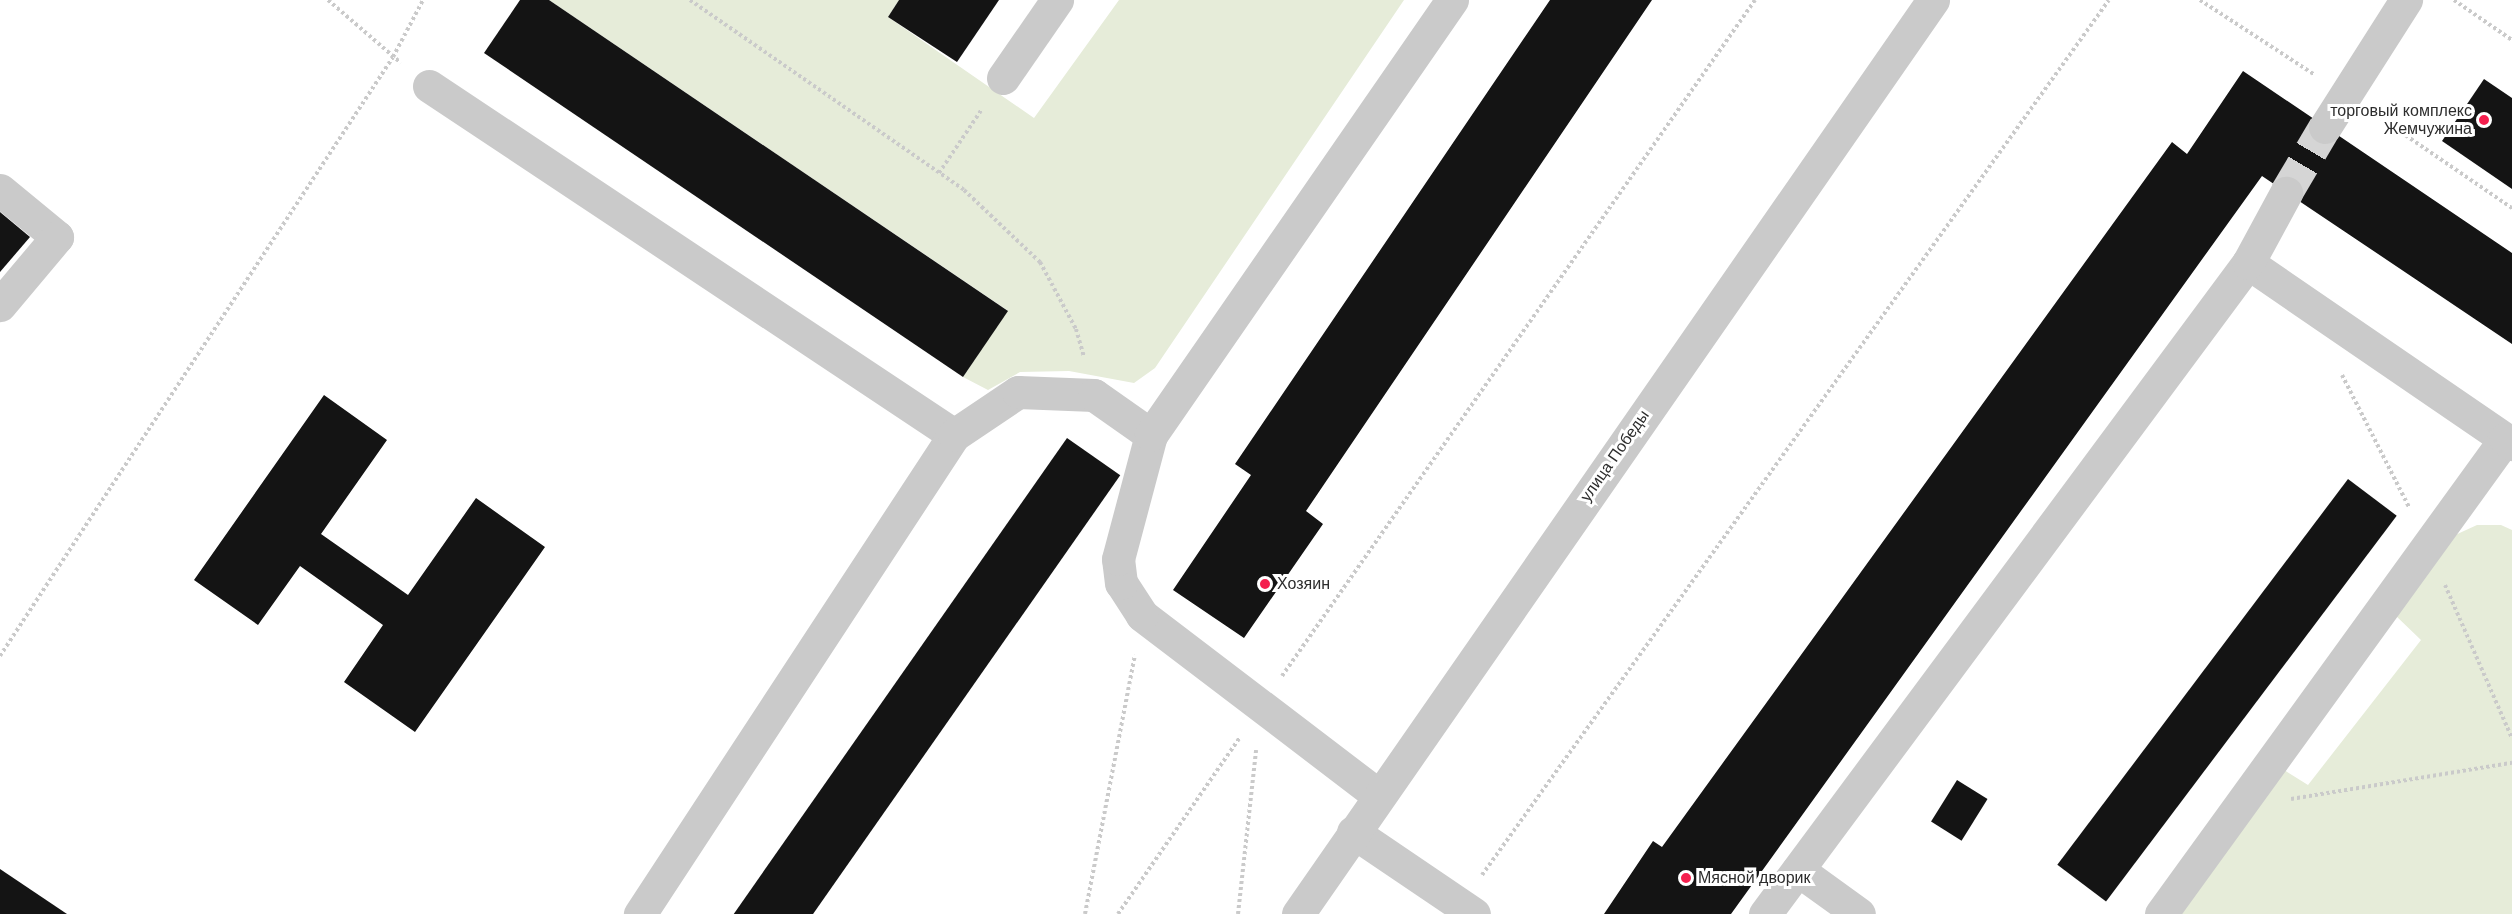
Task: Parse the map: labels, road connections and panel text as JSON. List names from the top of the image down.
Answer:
{
  "streets": {
    "street": ["улица Победы"]
  },
  "places": ["торговый комплекс Жемчужина", "Хозяин", "Мясной дворик"]
}
